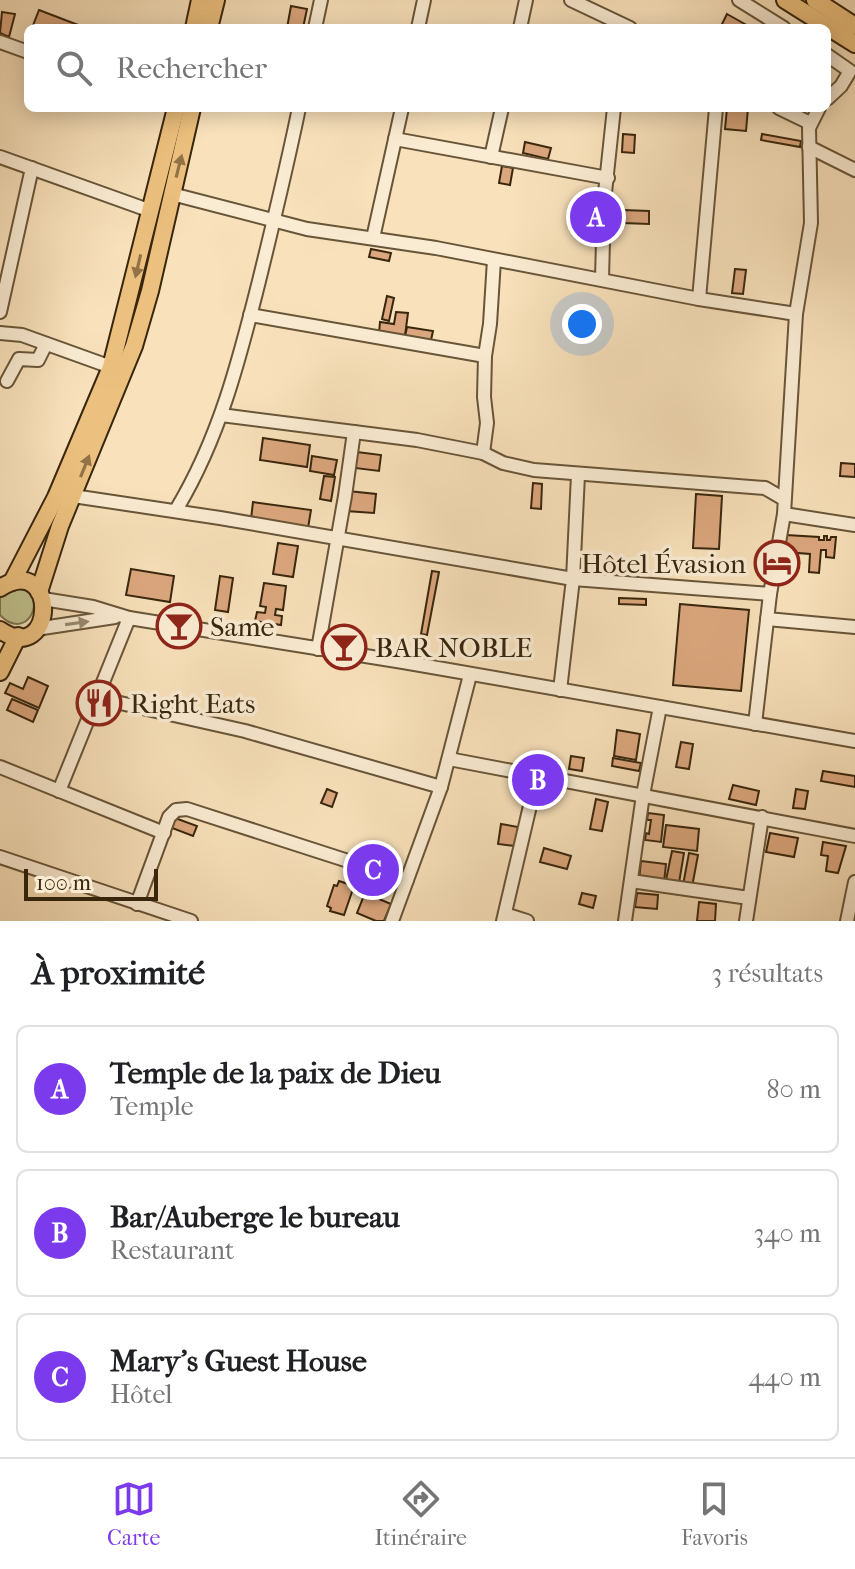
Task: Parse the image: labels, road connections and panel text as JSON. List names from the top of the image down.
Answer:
{
  "places": {
    "hotel": ["Hôtel Évasion"],
    "bar": ["Same", "BAR NOBLE"],
    "restaurant": ["Right Eats"]
  },
  "scale_bar": "100 m",
  "page": {
    "search": "Rechercher",
    "pins": ["A", "B", "C"],
    "scale": "100 m",
    "heading": ["À proximité", "3 résultats"],
    "list": [
      {
        "mark": "A",
        "name": "Temple de la paix de Dieu",
        "note": "Temple",
        "value": "80 m"
      },
      {
        "mark": "B",
        "name": "Bar/Auberge le bureau",
        "note": "Restaurant",
        "value": "340 m"
      },
      {
        "mark": "C",
        "name": "Mary's Guest House",
        "note": "Hôtel",
        "value": "440 m"
      }
    ],
    "nav": ["Carte", "Itinéraire", "Favoris"]
  }
}
